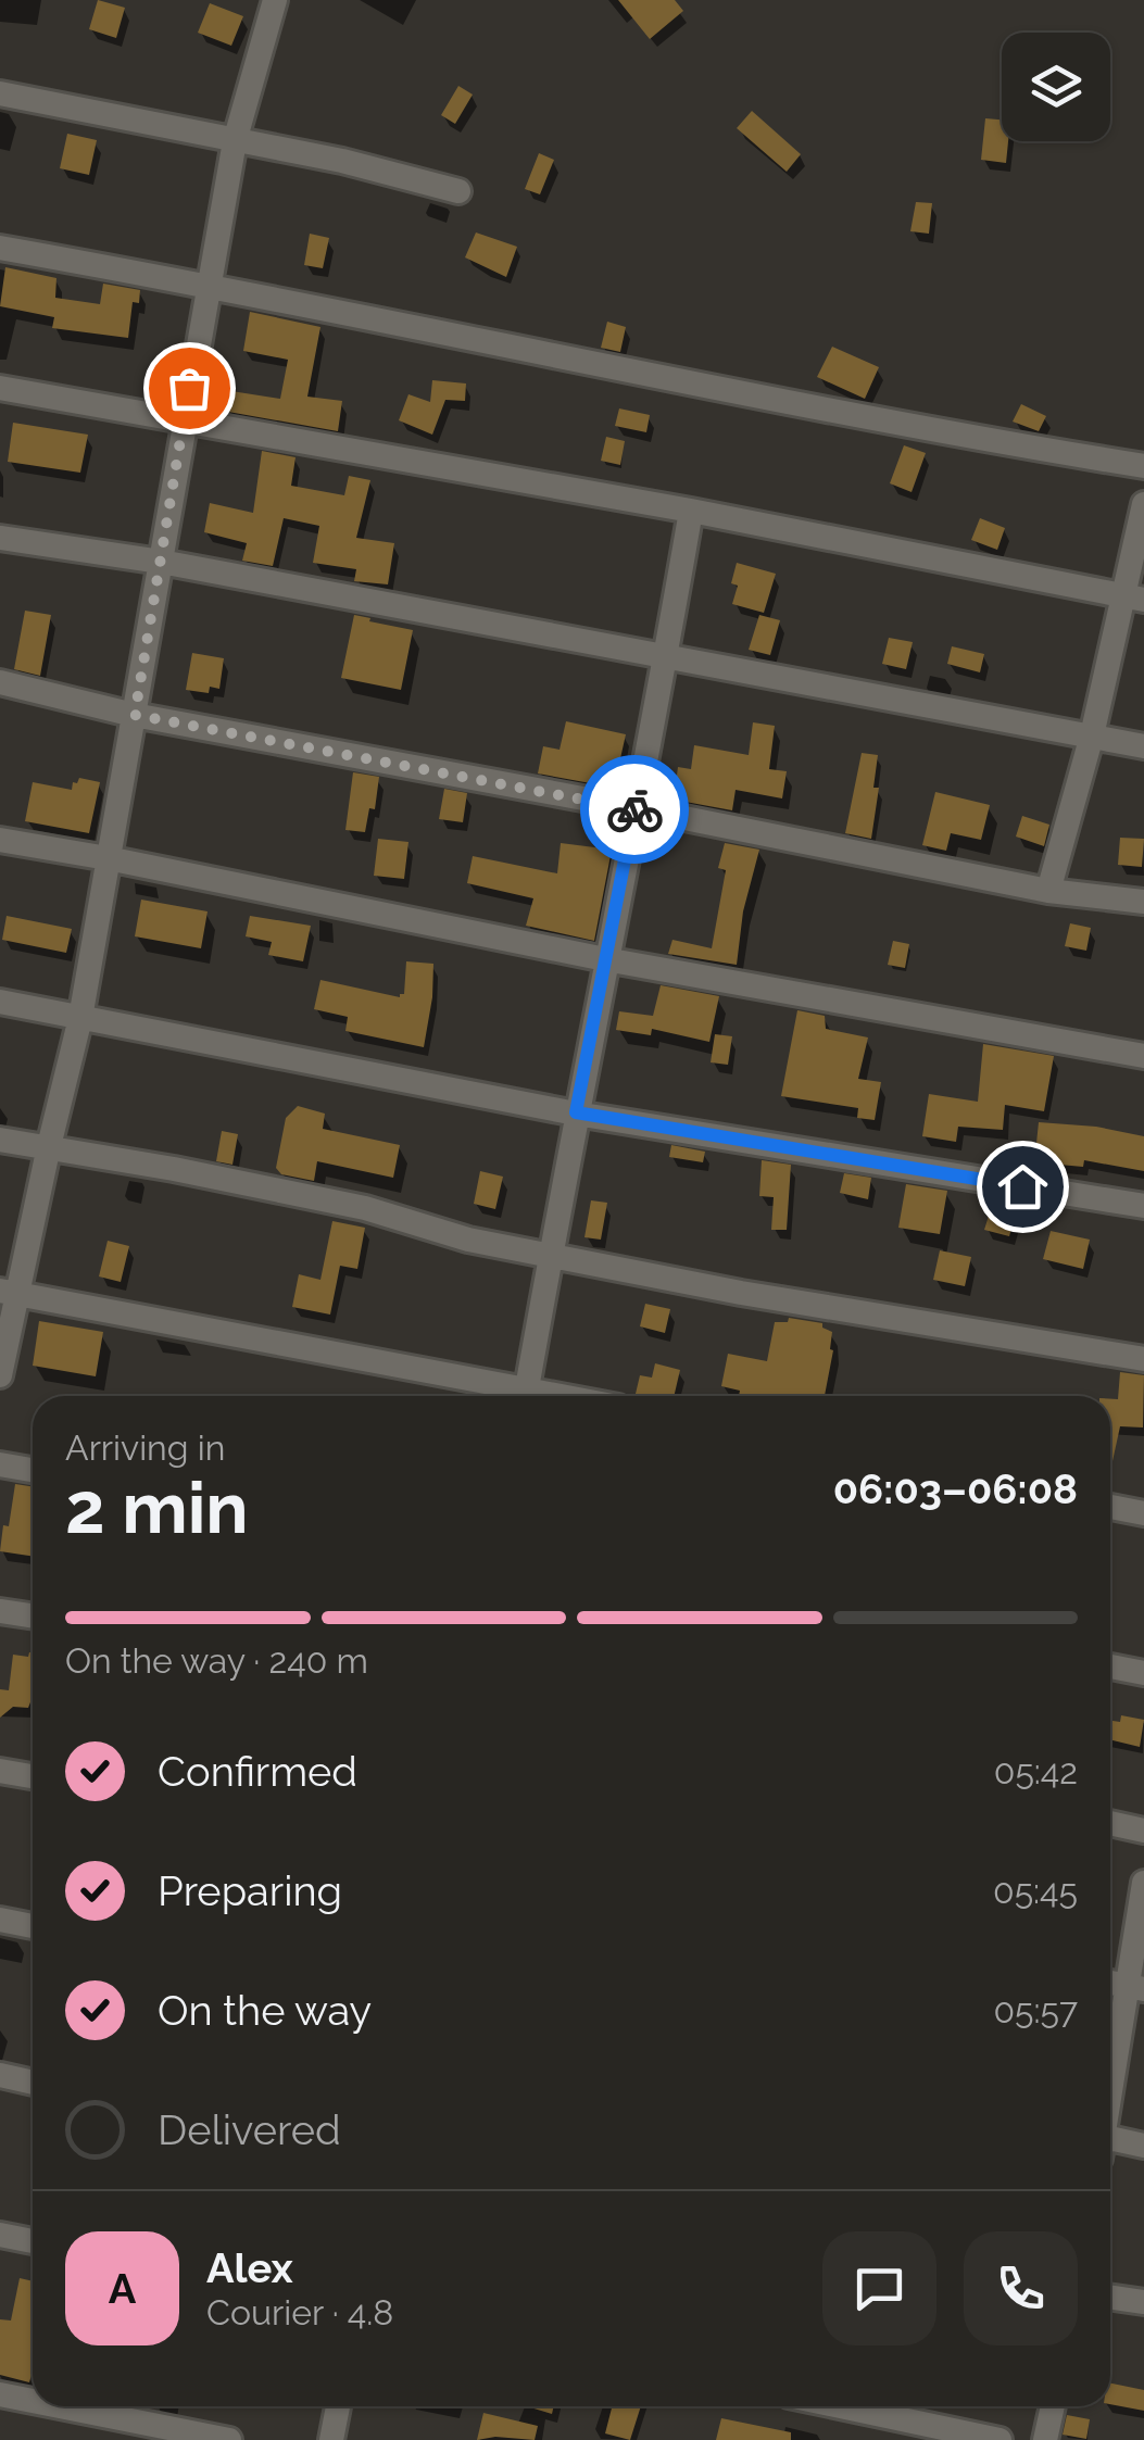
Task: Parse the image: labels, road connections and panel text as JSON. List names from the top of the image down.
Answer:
{
  "page": {
    "heading": ["2 min", "Arriving in", "06:03–06:08"],
    "panel": ["Alex", "Courier · 4.8"],
    "bar": "On the way · 240 m",
    "list": [
      ["Confirmed", "05:42"],
      ["Preparing", "05:45"],
      ["On the way", "05:57"],
      "Delivered"
    ],
    "round": "A"
  }
}
